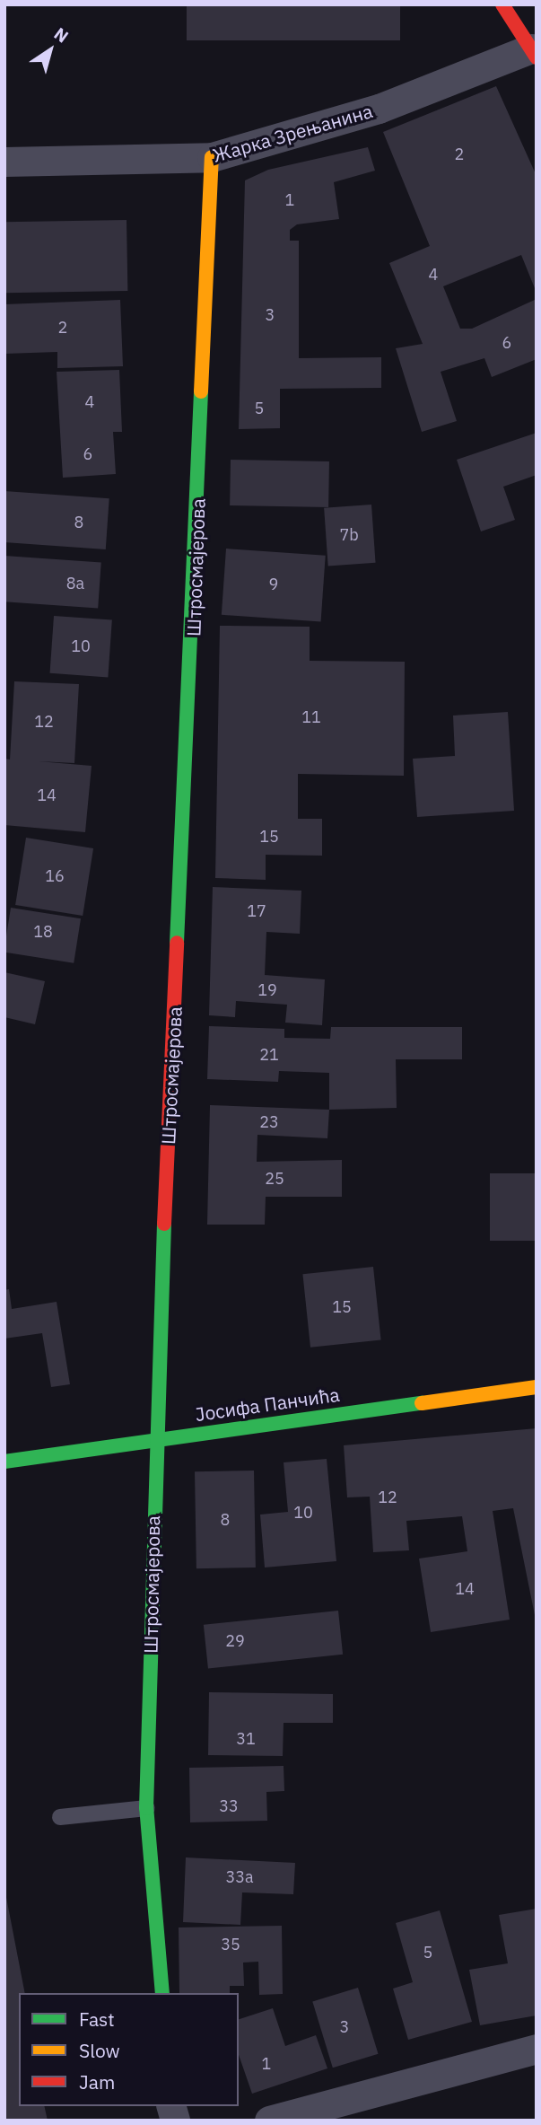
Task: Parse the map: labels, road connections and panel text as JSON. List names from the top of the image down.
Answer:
{
  "streets": {
    "street": ["Жарка Зрењанина", "Штросмајерова", "Јосифа Панчића"]
  },
  "crossings": [
    ["Жарка Зрењанина", "Штросмајерова"],
    ["Штросмајерова", "Јосифа Панчића"]
  ],
  "house_numbers": [
    "2",
    "1",
    "4",
    "3",
    "2",
    "6",
    "4",
    "5",
    "6",
    "8",
    "7b",
    "8a",
    "9",
    "10",
    "11",
    "12",
    "14",
    "15",
    "16",
    "17",
    "18",
    "19",
    "21",
    "23",
    "25",
    "15",
    "12",
    "10",
    "8",
    "14",
    "29",
    "31",
    "33",
    "33a",
    "35",
    "5",
    "3",
    "1"
  ],
  "legend": ["Fast", "Slow", "Jam"],
  "north": "top right"
}
